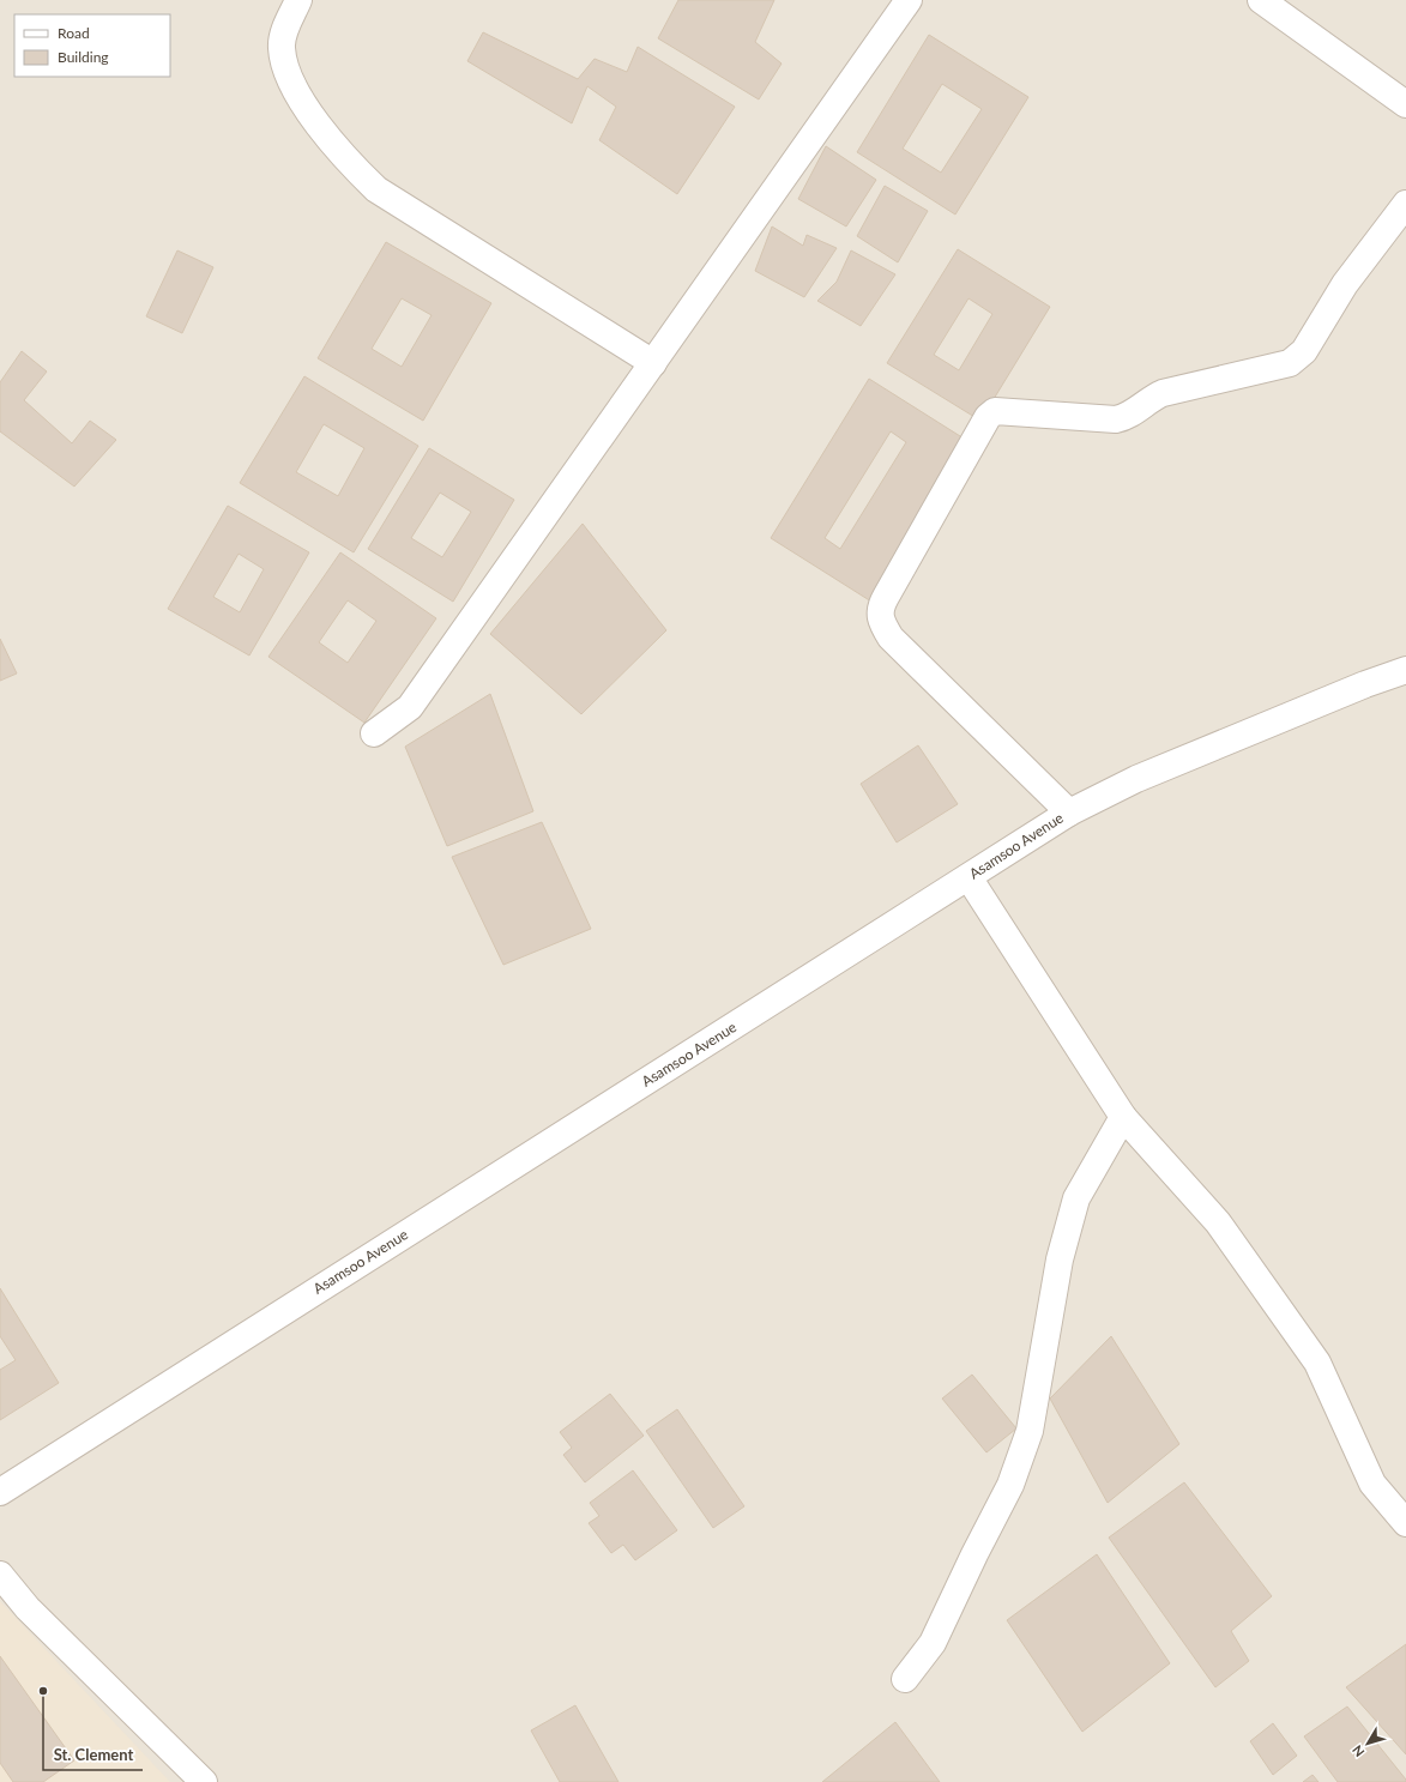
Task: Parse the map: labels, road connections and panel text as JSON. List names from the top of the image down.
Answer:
{
  "streets": {
    "street": ["Asamsoo Avenue"]
  },
  "places": ["St. Clement"],
  "legend": ["Road", "Building"],
  "north": "bottom left"
}
